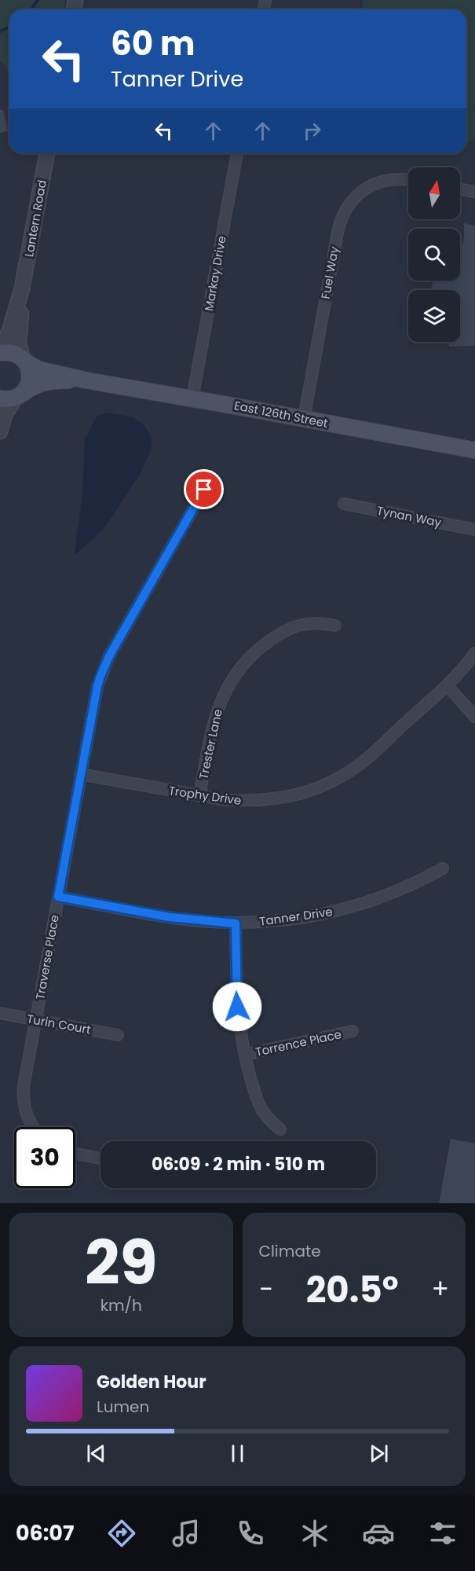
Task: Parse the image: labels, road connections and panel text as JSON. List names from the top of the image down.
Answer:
{
  "streets": {
    "main road": ["East 126th Street"],
    "street": [
      "Lantern Road",
      "Fuel Way",
      "Markay Drive",
      "Tynan Way",
      "Trester Lane",
      "Trophy Drive",
      "Tanner Drive",
      "Traverse Place",
      "Turin Court",
      "Torrence Place"
    ]
  },
  "crossings": [
    ["Lantern Road", "East 126th Street"],
    ["Fuel Way", "East 126th Street"],
    ["Markay Drive", "East 126th Street"],
    ["Trester Lane", "Trophy Drive"],
    ["Trophy Drive", "Traverse Place"],
    ["Tanner Drive", "Traverse Place"],
    ["Traverse Place", "Turin Court"]
  ],
  "north": "top",
  "page": {
    "turn": ["60 m", "Tanner Drive"],
    "limit": "30",
    "trip": "06:09 · 2 min · 510 m",
    "tile": [
      ["29", "km/h"],
      "Climate"
    ],
    "heat": ["−", "20.5°", "+"],
    "song": ["Golden Hour", "Lumen"],
    "tabs": "06:07"
  }
}
